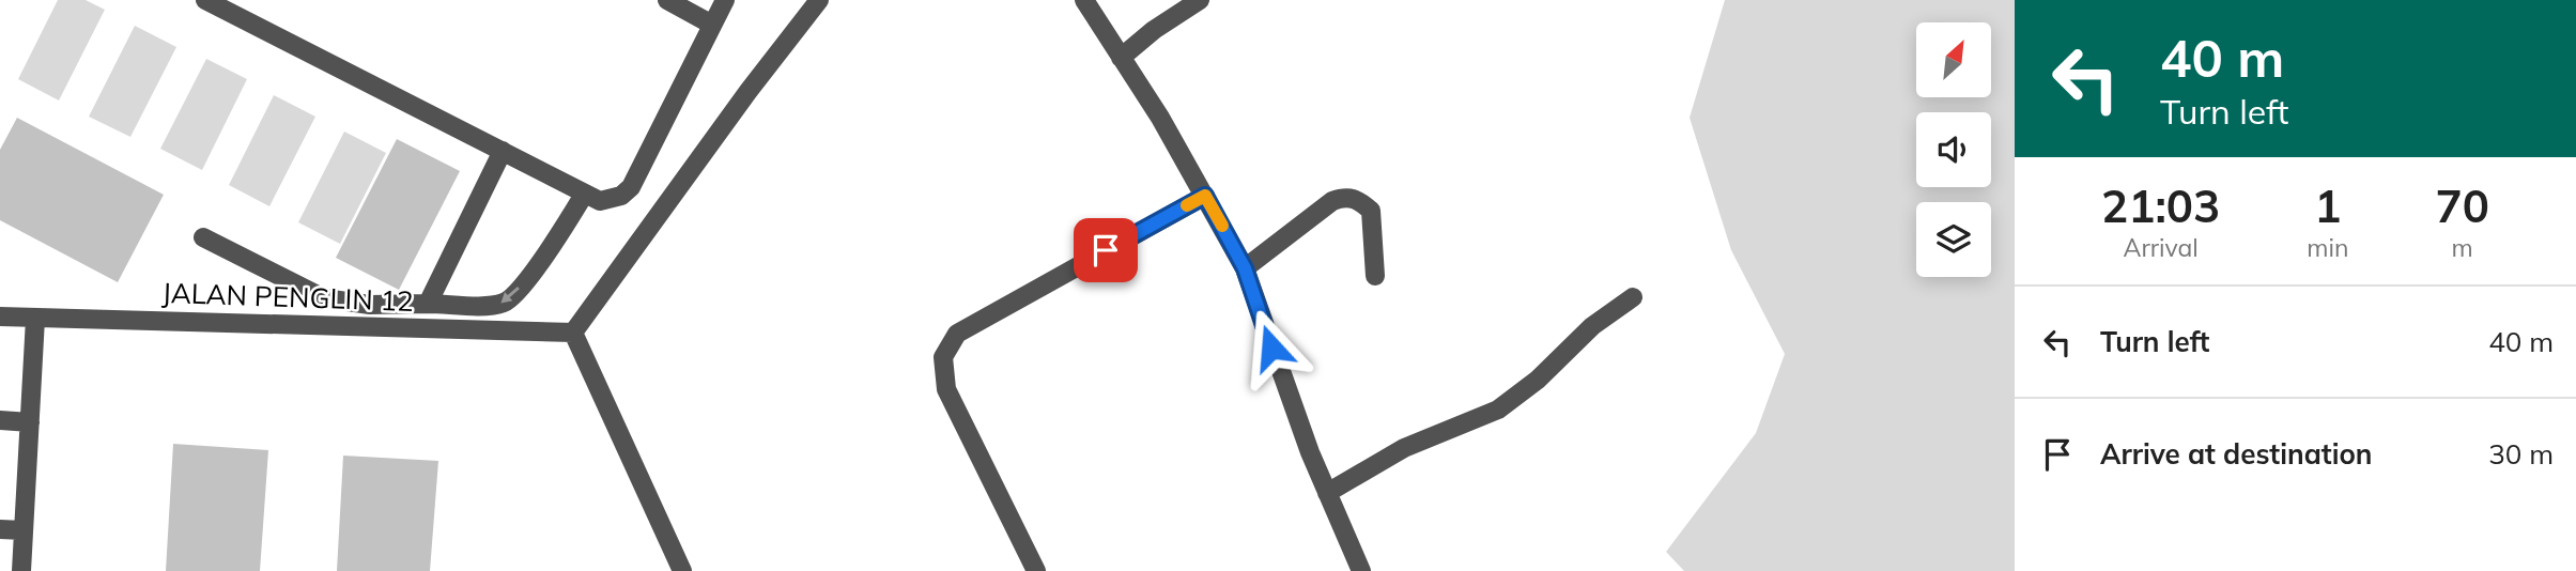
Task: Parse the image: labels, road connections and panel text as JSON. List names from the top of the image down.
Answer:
{
  "streets": {
    "street": ["JALAN PENGLIN 12"]
  },
  "north": "top right",
  "page": {
    "turn": ["40 m", "Turn left"],
    "eta": [
      "21:03",
      "Arrival",
      "1",
      "min",
      "70",
      "m"
    ],
    "list": [
      {
        "name": "Turn left",
        "value": "40 m"
      },
      {
        "name": "Arrive at destination",
        "value": "30 m"
      }
    ]
  }
}
